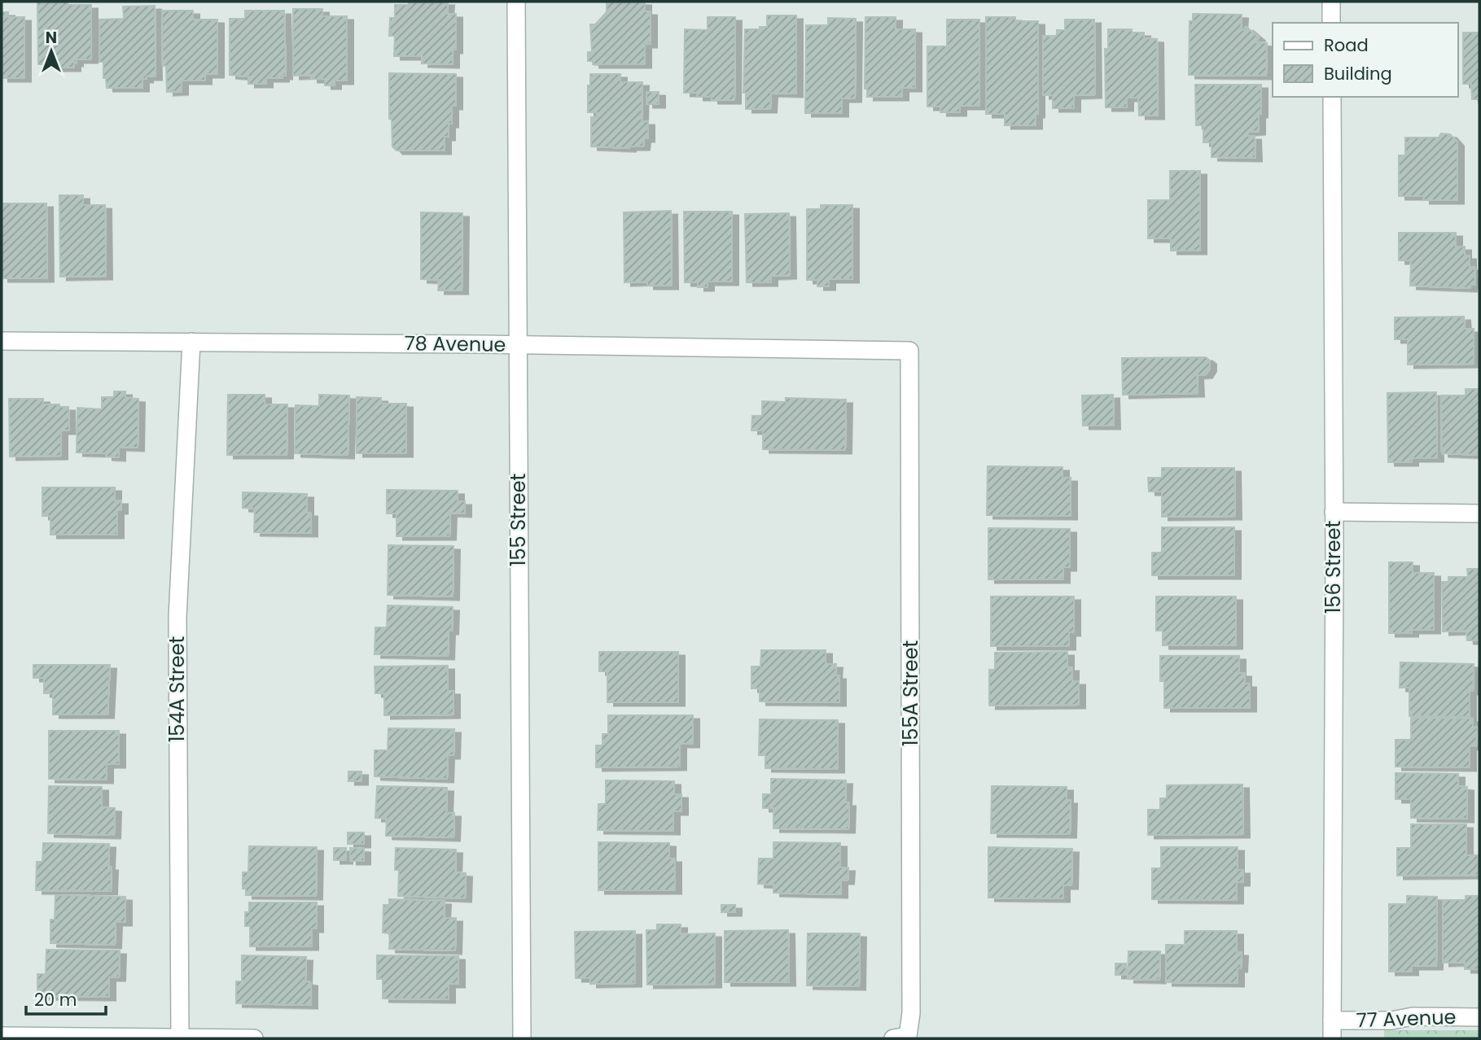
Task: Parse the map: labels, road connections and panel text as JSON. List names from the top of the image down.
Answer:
{
  "streets": {
    "street": [
      "78 Avenue",
      "155 Street",
      "156 Street",
      "154A Street",
      "155A Street",
      "77 Avenue"
    ]
  },
  "crossings": [
    ["78 Avenue", "155 Street"],
    ["78 Avenue", "154A Street"],
    ["78 Avenue", "155A Street"],
    ["156 Street", "77 Avenue"]
  ],
  "legend": ["Road", "Building"],
  "scale_bar": "20 m",
  "north": "top"
}
